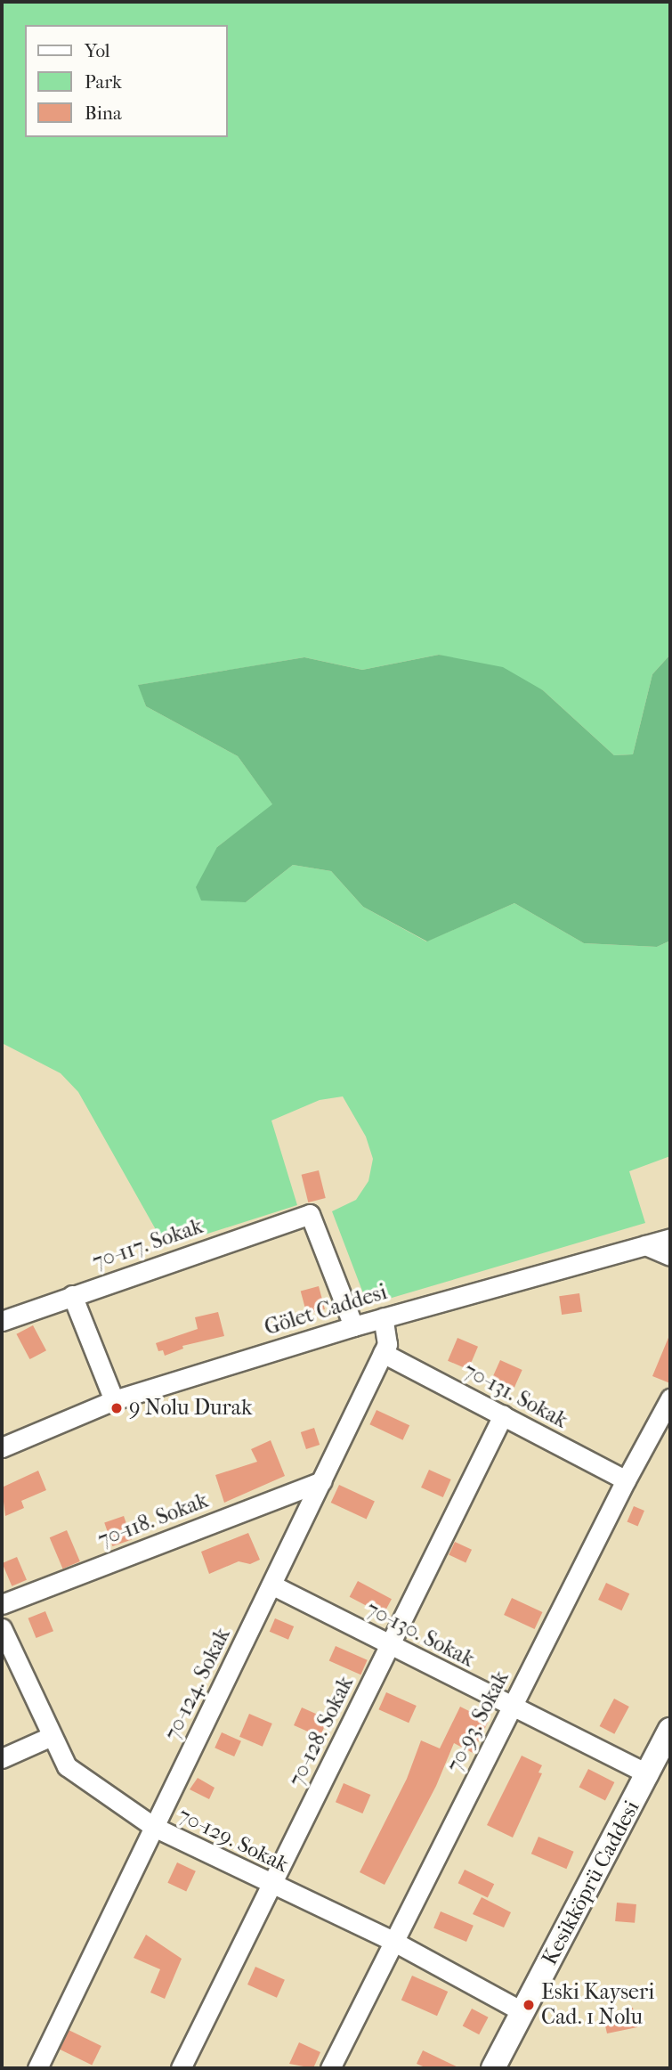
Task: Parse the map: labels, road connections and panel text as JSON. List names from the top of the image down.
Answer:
{
  "streets": {
    "street": [
      "70-117. Sokak",
      "Gölet Caddesi",
      "70-131. Sokak",
      "70-118. Sokak",
      "70-130. Sokak",
      "70-124. Sokak",
      "70-93. Sokak",
      "70-128. Sokak",
      "70-129. Sokak",
      "Kesikköprü Caddesi"
    ]
  },
  "crossings": [
    ["70-117. Sokak", "Gölet Caddesi"],
    ["Gölet Caddesi", "70-124. Sokak"],
    ["70-131. Sokak", "70-124. Sokak"],
    ["70-131. Sokak", "70-93. Sokak"],
    ["70-131. Sokak", "70-128. Sokak"],
    ["70-118. Sokak", "70-124. Sokak"],
    ["70-130. Sokak", "70-124. Sokak"],
    ["70-130. Sokak", "70-93. Sokak"],
    ["70-130. Sokak", "70-128. Sokak"],
    ["70-130. Sokak", "Kesikköprü Caddesi"],
    ["70-124. Sokak", "70-129. Sokak"],
    ["70-93. Sokak", "70-129. Sokak"],
    ["70-128. Sokak", "70-129. Sokak"],
    ["70-129. Sokak", "Kesikköprü Caddesi"]
  ],
  "places": ["9 Nolu Durak", "Eski Kayseri Cad. 1 Nolu"],
  "legend": ["Yol", "Park", "Bina"]
}
